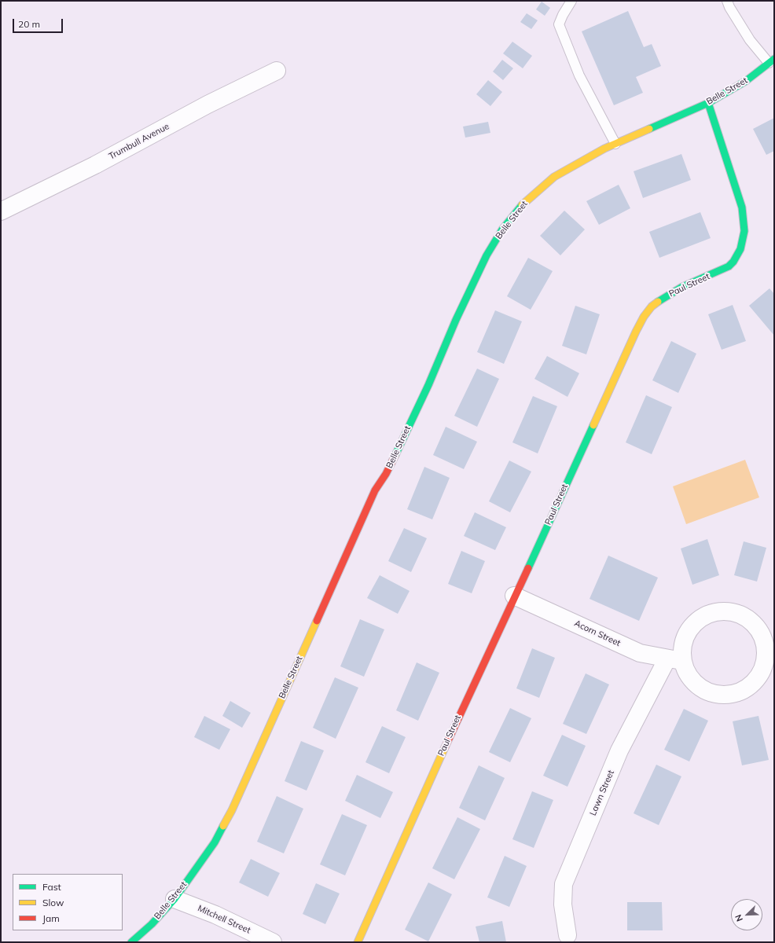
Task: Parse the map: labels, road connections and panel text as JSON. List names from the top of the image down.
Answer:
{
  "streets": {
    "street": [
      "Belle Street",
      "Trumbull Avenue",
      "Paul Street",
      "Acorn Street",
      "Lawn Street",
      "Mitchell Street"
    ]
  },
  "crossings": [
    ["Belle Street", "Paul Street"],
    ["Belle Street", "Mitchell Street"],
    ["Paul Street", "Acorn Street"],
    ["Acorn Street", "Lawn Street"]
  ],
  "legend": ["Fast", "Slow", "Jam"],
  "scale_bar": "20 m",
  "north": "bottom left"
}
